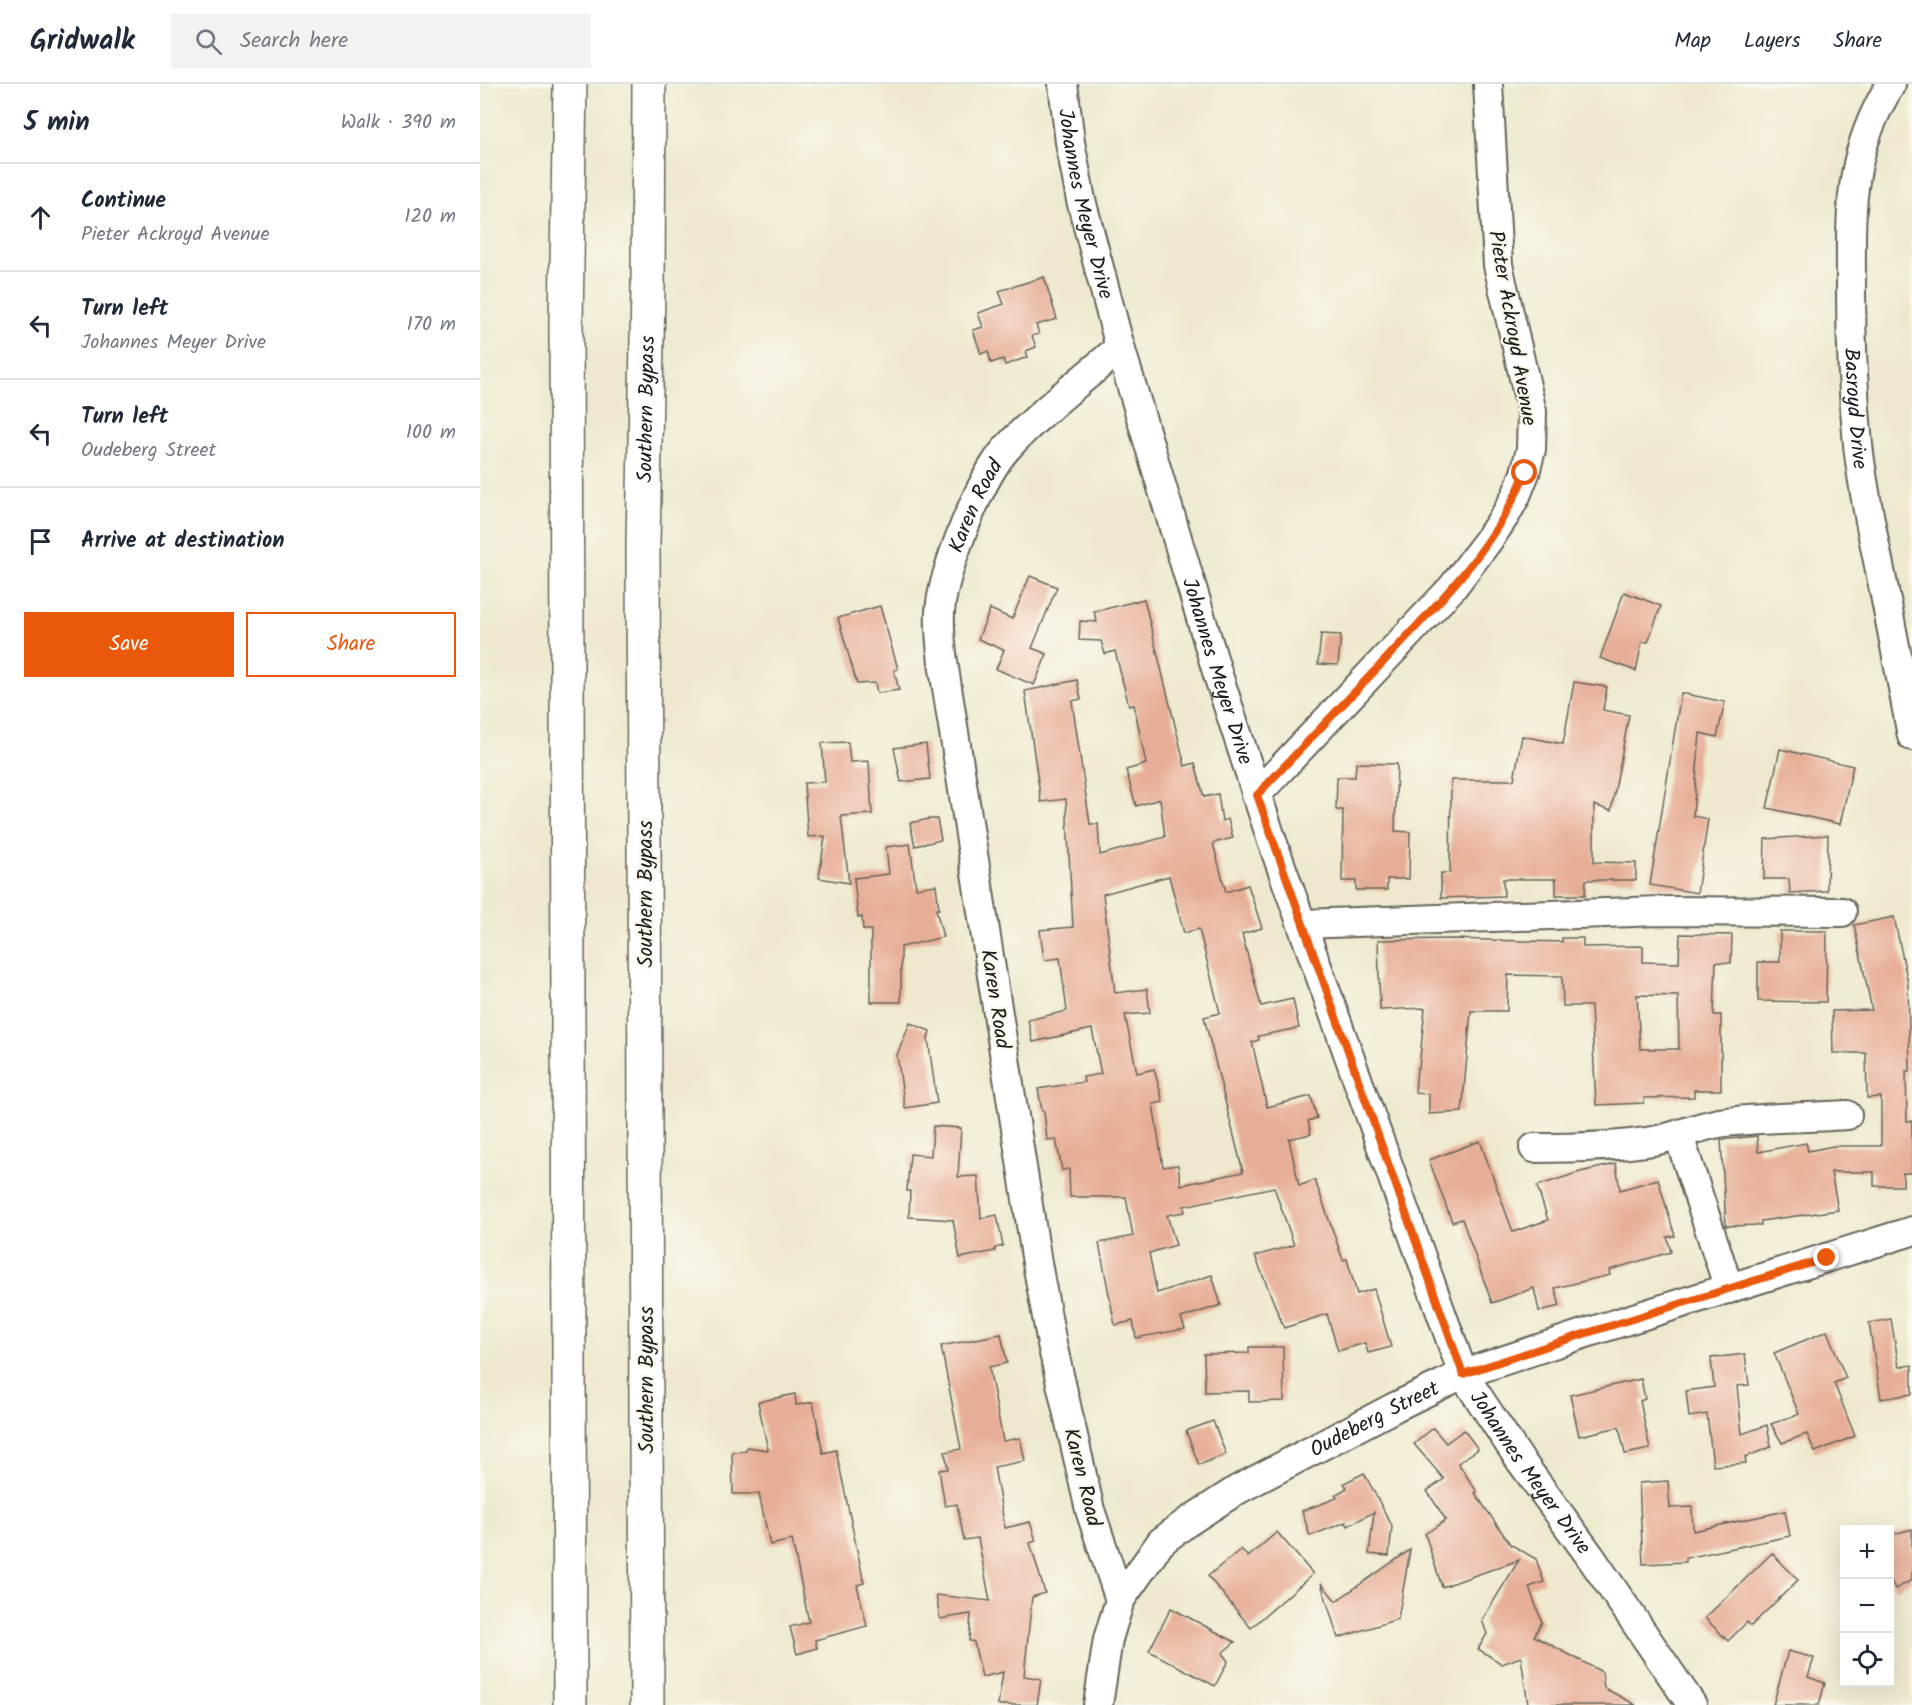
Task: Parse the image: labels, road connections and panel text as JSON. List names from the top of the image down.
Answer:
{
  "streets": {
    "highway": ["Southern Bypass"],
    "street": [
      "Johannes Meyer Drive",
      "Pieter Ackroyd Avenue",
      "Basroyd Drive",
      "Karen Road",
      "Oudeberg Street"
    ]
  },
  "crossings": [
    ["Johannes Meyer Drive", "Pieter Ackroyd Avenue"],
    ["Johannes Meyer Drive", "Karen Road"],
    ["Johannes Meyer Drive", "Oudeberg Street"],
    ["Karen Road", "Oudeberg Street"]
  ],
  "page": {
    "header": "Gridwalk",
    "search": "Search here",
    "nav": ["Map", "Layers", "Share"],
    "heading": ["5 min", "Walk · 390 m"],
    "list": [
      ["Continue", "Pieter Ackroyd Avenue", "120 m"],
      ["Turn left", "Johannes Meyer Drive", "170 m"],
      ["Turn left", "Oudeberg Street", "100 m"],
      "Arrive at destination"
    ],
    "buttons": ["Save", "Share"],
    "map_buttons": ["+", "−"]
  }
}
